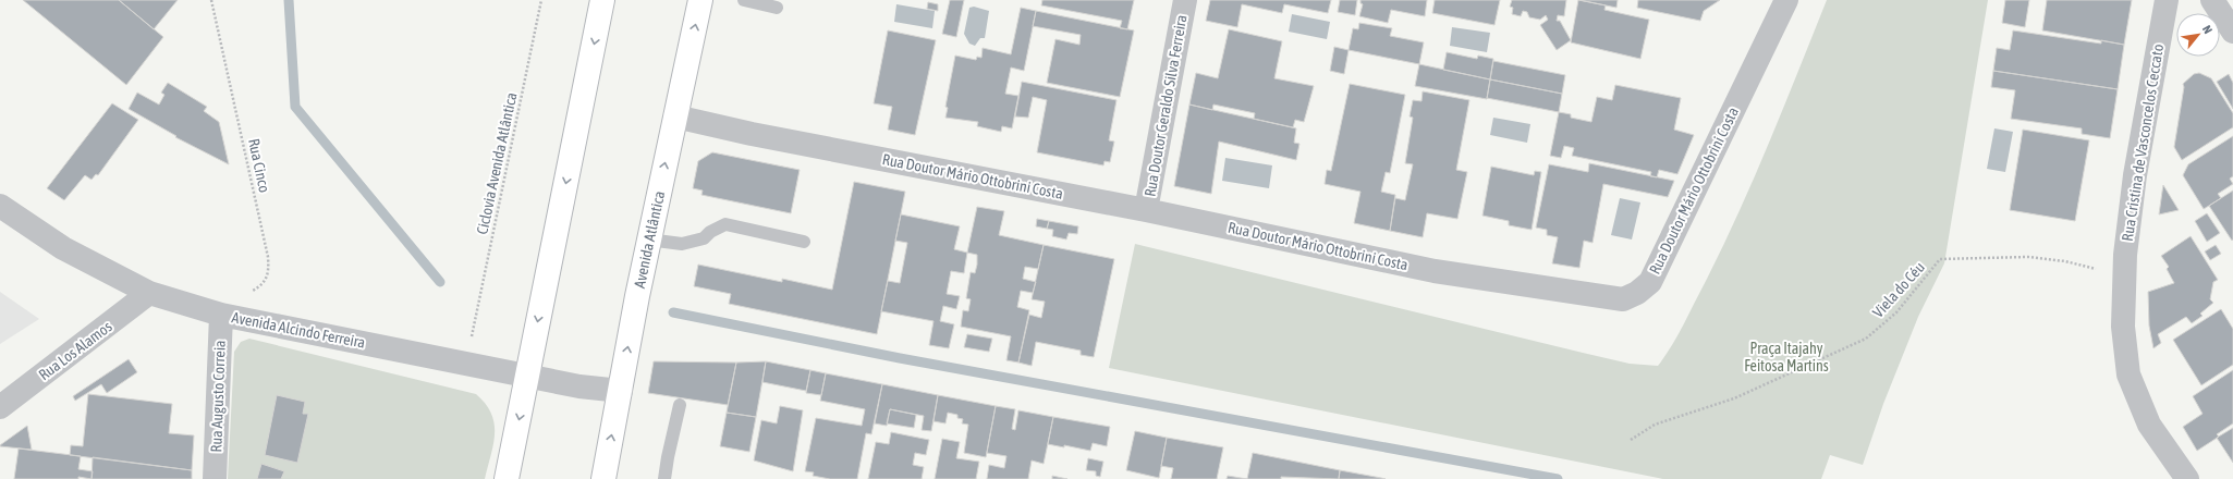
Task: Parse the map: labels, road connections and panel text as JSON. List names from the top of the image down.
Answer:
{
  "streets": {
    "main road": ["Avenida Atlântica"],
    "street": [
      "Rua Doutor Geraldo Silva Ferreira",
      "Rua Cristina de Vasconcelos Ceccato",
      "Rua Doutor Mário Ottobrini Costa",
      "Avenida Alcindo Ferreira",
      "Rua Los Alamos",
      "Rua Augusto Correia"
    ],
    "path": ["Ciclovia Avenida Atlântica", "Rua Cinco", "Viela do Céu"]
  },
  "crossings": [
    ["Rua Doutor Geraldo Silva Ferreira", "Rua Doutor Mário Ottobrini Costa"],
    ["Rua Cristina de Vasconcelos Ceccato", "Viela do Céu"],
    ["Rua Cinco", "Avenida Alcindo Ferreira"],
    ["Rua Cinco", "Rua Augusto Correia"],
    ["Rua Doutor Mário Ottobrini Costa", "Avenida Atlântica"],
    ["Avenida Atlântica", "Avenida Alcindo Ferreira"],
    ["Avenida Alcindo Ferreira", "Rua Los Alamos"],
    ["Avenida Alcindo Ferreira", "Rua Augusto Correia"]
  ],
  "parks": ["Praça Itajahy Feitosa Martins"],
  "north": "top right"
}
